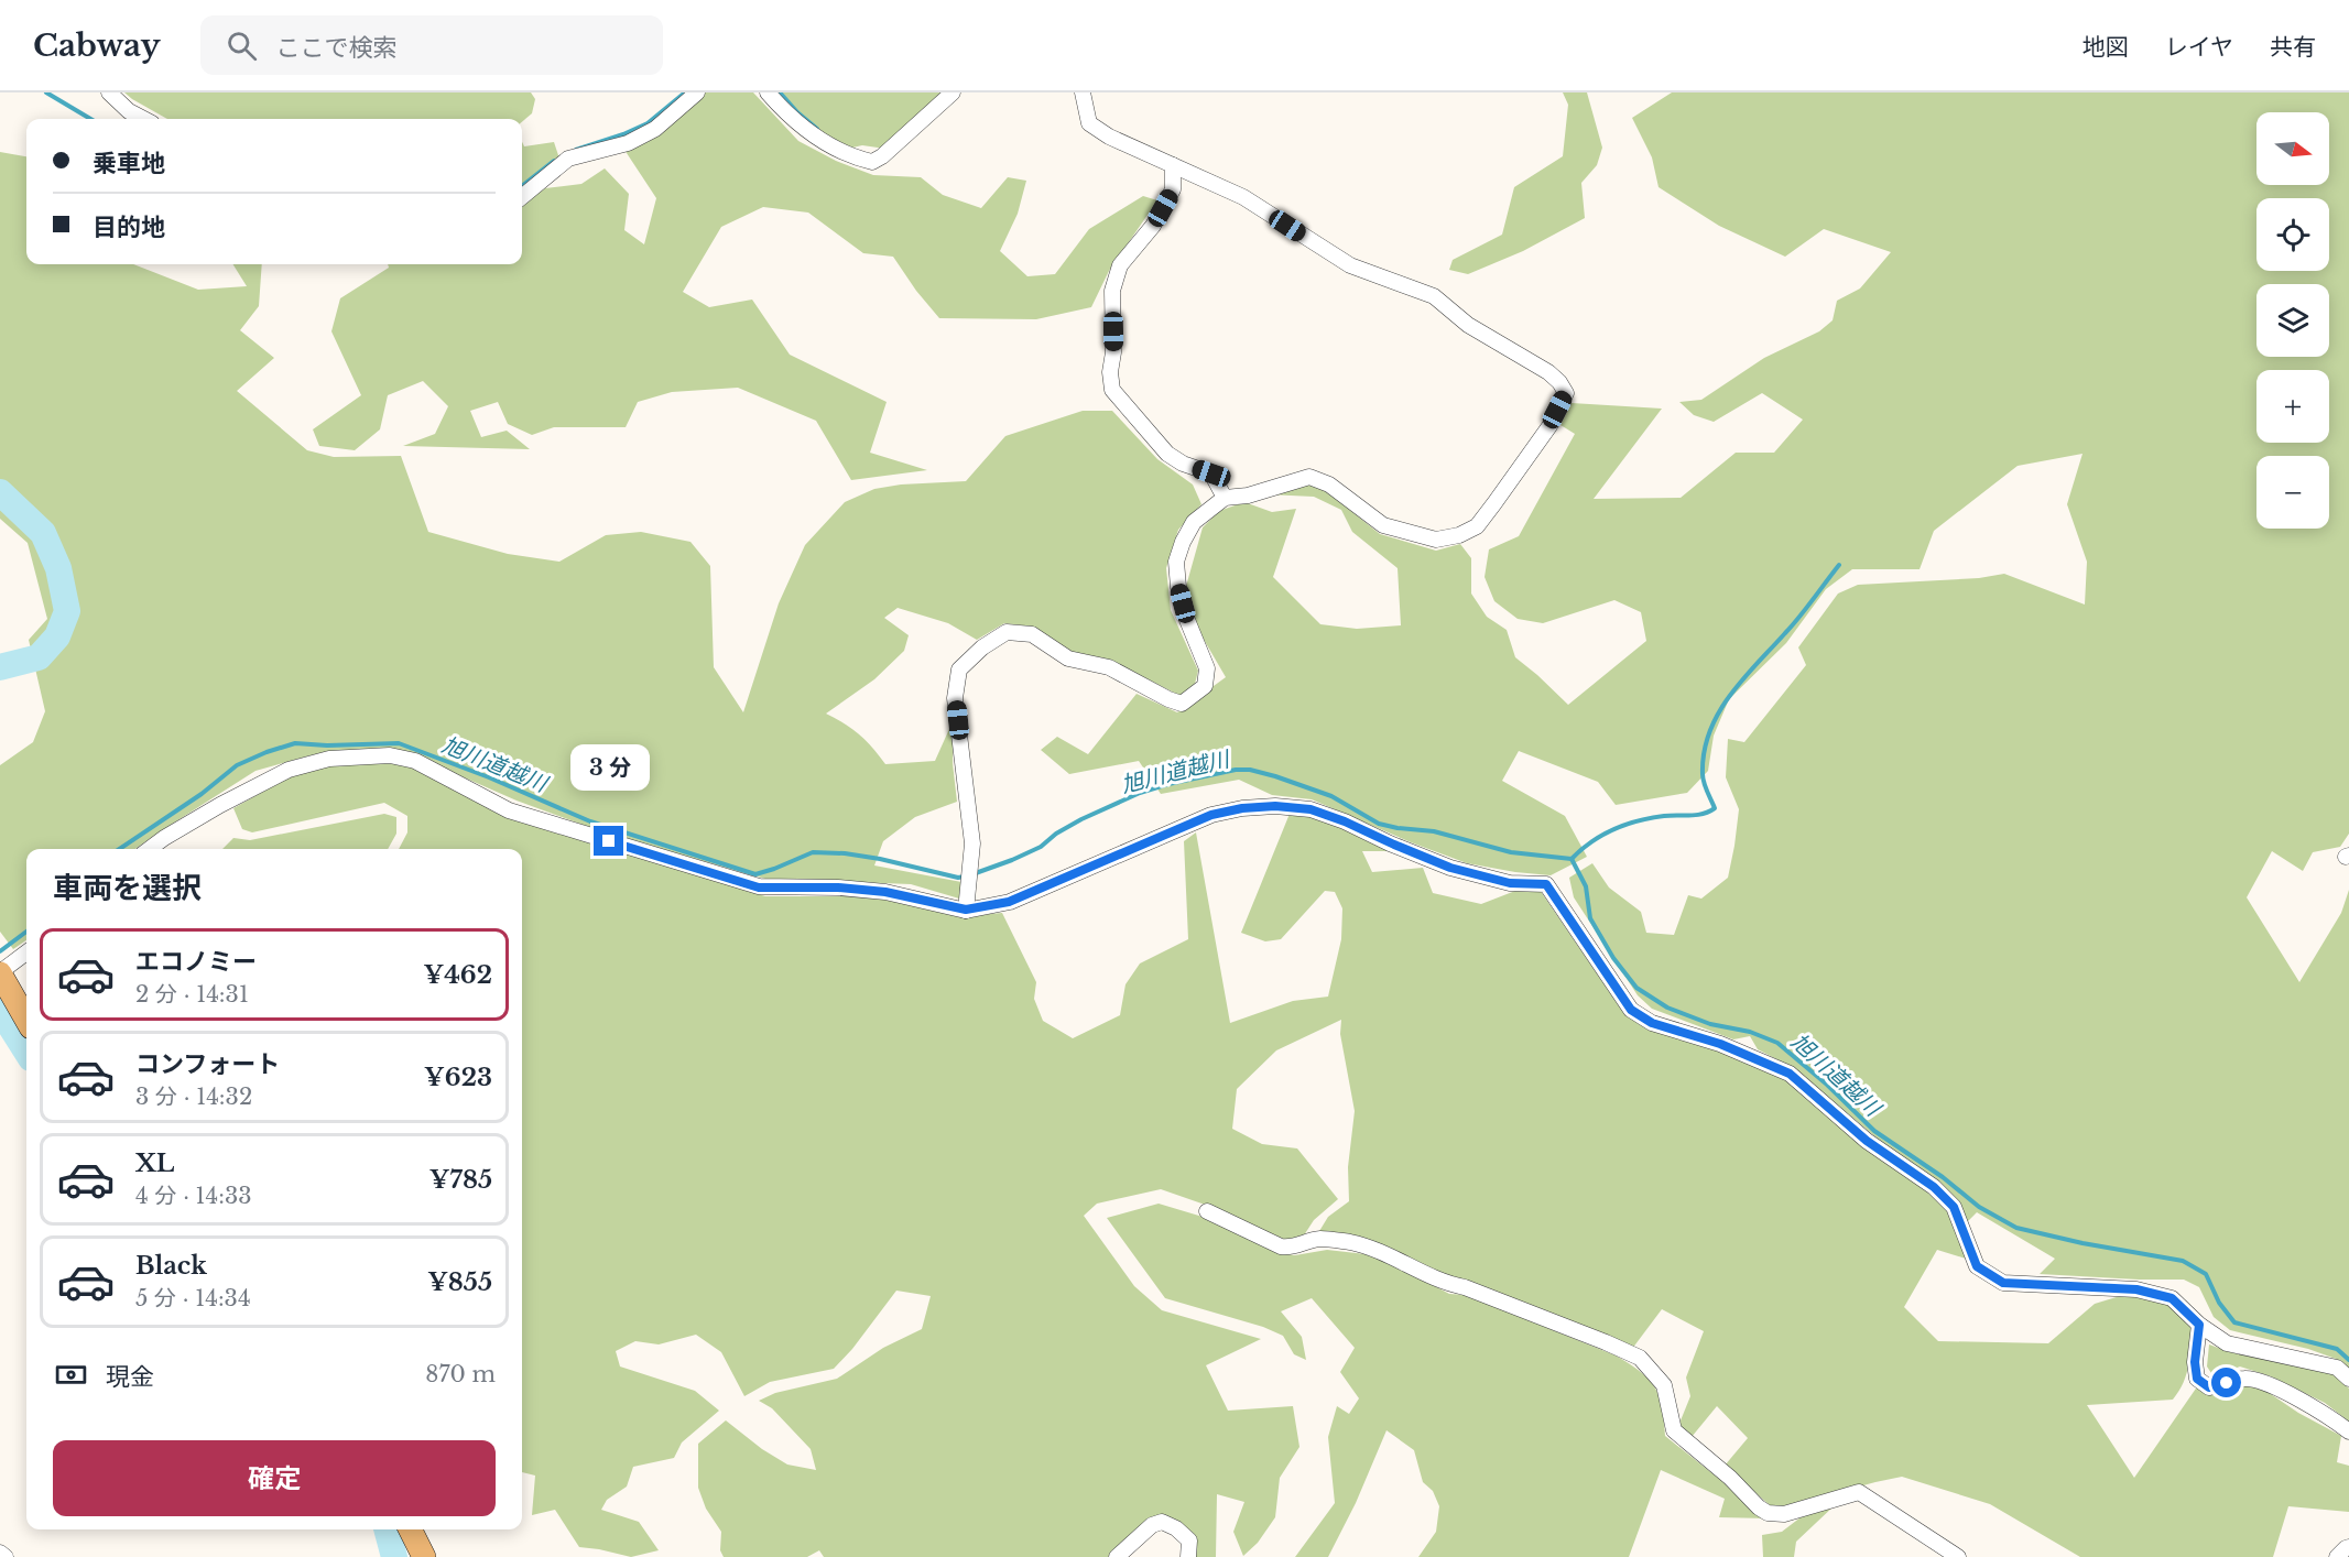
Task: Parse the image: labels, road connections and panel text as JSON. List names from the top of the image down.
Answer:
{
  "water": ["旭川道越川"],
  "north": "right",
  "page": {
    "header": "Cabway",
    "search": "ここで検索",
    "nav": ["地図", "レイヤ", "共有"],
    "map_buttons": ["+", "−"],
    "banner": ["乗車地", "目的地"],
    "bubble": "3 分",
    "heading": "車両を選択",
    "list": [
      {
        "name": "エコノミー",
        "note": "2 分 · 14:31",
        "value": "¥462"
      },
      {
        "name": "コンフォート",
        "note": "3 分 · 14:32",
        "value": "¥623"
      },
      {
        "name": "XL",
        "note": "4 分 · 14:33",
        "value": "¥785"
      },
      {
        "name": "Black",
        "note": "5 分 · 14:34",
        "value": "¥855"
      }
    ],
    "pay": ["現金", "870 m"],
    "buttons": "確定"
  }
}
